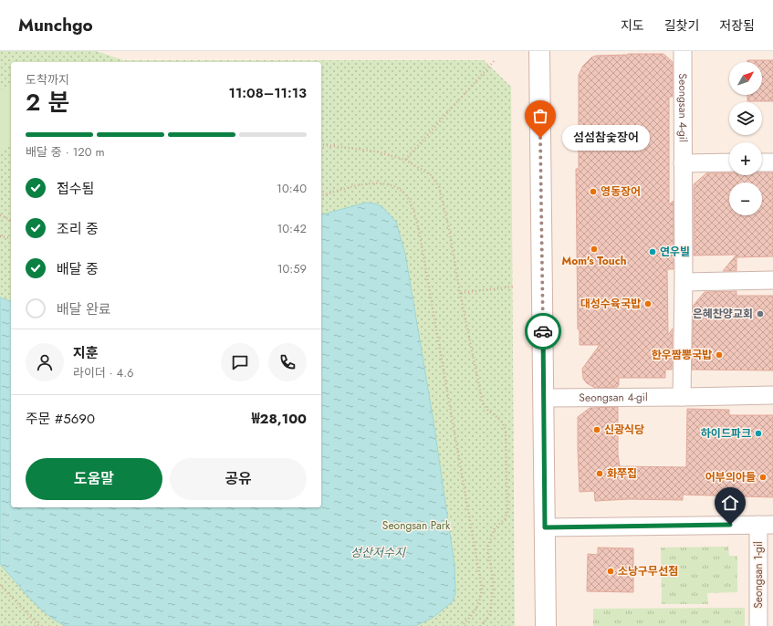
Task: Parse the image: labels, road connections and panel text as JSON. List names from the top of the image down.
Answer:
{
  "streets": {
    "street": ["Seongsan 4-gil", "Seongsan 1-gil"]
  },
  "water": ["성산저수지"],
  "parks": ["Seongsan Park"],
  "places": [
    "섬섬참숯장어",
    "영동장어",
    "Mom's Touch",
    "연우빌",
    "대성수육국밥",
    "은혜찬양교회",
    "한우짬뽕국밥",
    "신광식당",
    "하이드파크",
    "화쭈집",
    "어부의아들",
    "소낭구무선점"
  ],
  "north": "top right",
  "page": {
    "header": "Munchgo",
    "nav": ["지도", "길찾기", "저장됨"],
    "map_buttons": ["+", "−"],
    "heading": ["2 분", "도착까지", "11:08–11:13"],
    "panel": [
      "지훈",
      "라이더 · 4.6",
      "주문 #5690",
      "₩28,100"
    ],
    "bar": "배달 중 · 120 m",
    "bubble": "섬섬참숯장어",
    "list": [
      ["접수됨", "10:40"],
      ["조리 중", "10:42"],
      ["배달 중", "10:59"],
      "배달 완료"
    ],
    "buttons": ["도움말", "공유"]
  }
}
